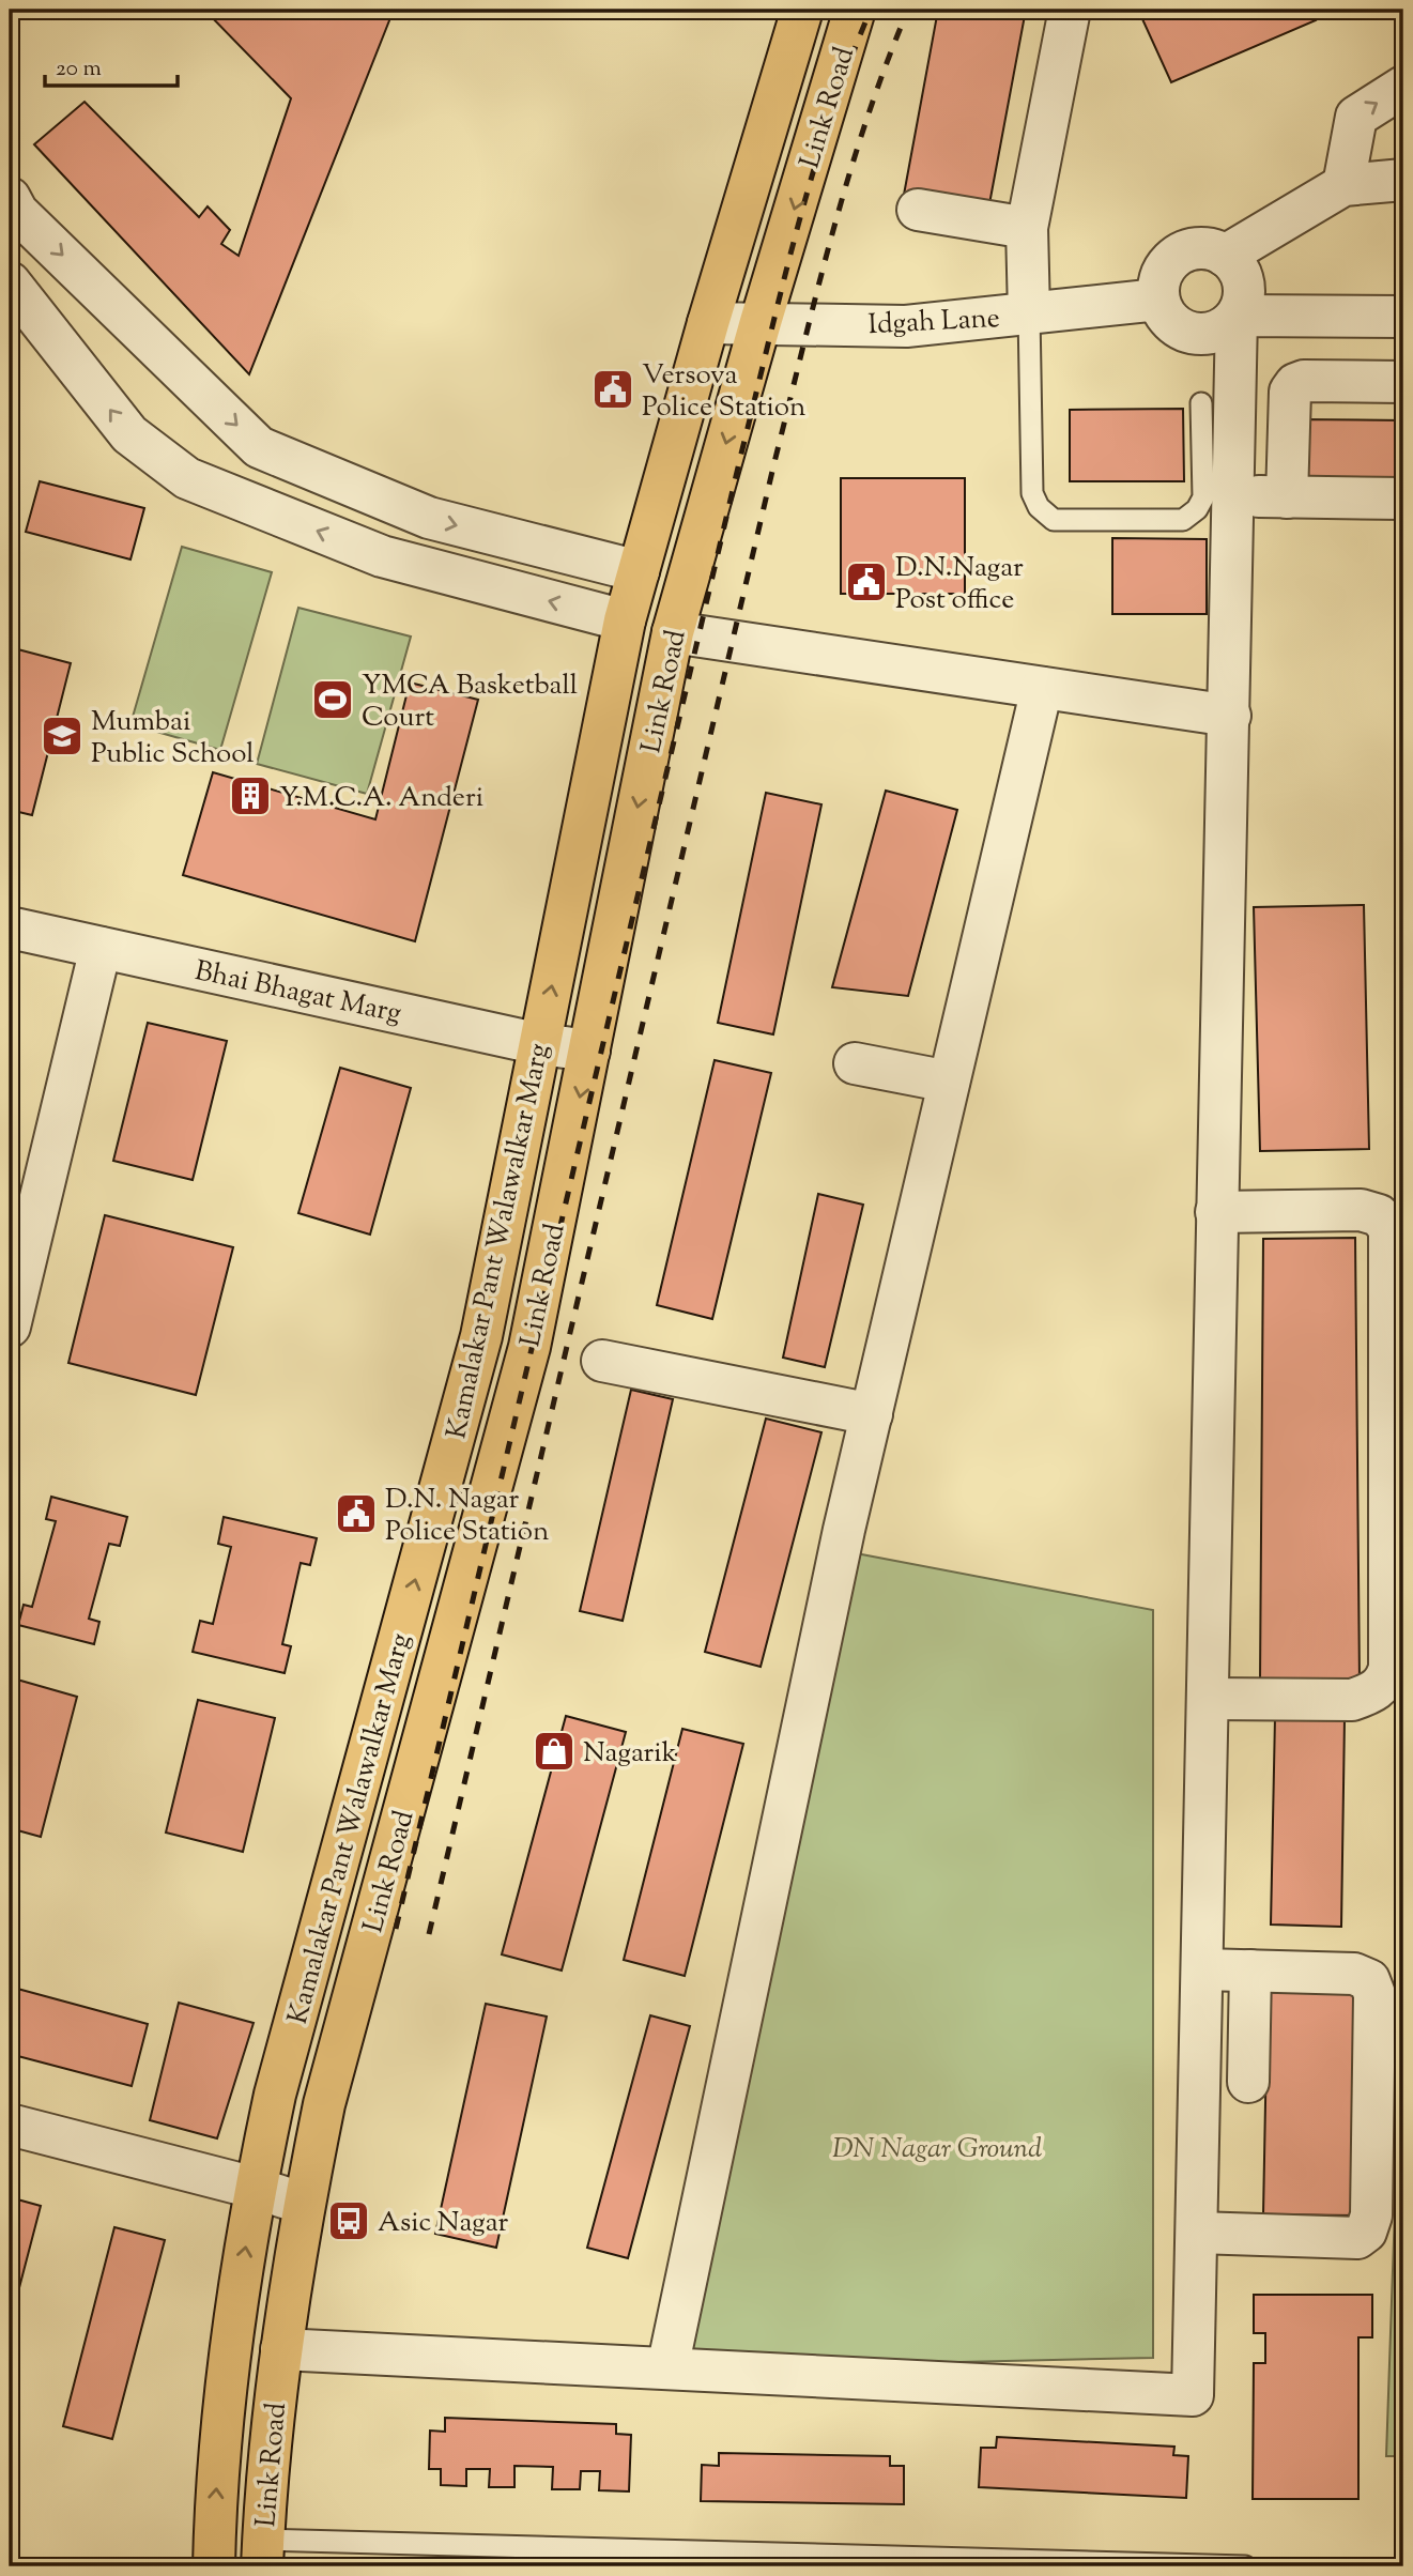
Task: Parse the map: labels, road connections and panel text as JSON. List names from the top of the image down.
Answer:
{
  "streets": {
    "main road": ["Link Road", "Kamalakar Pant Walawalkar Marg"],
    "street": ["Idgah Lane", "Bhai Bhagat Marg"]
  },
  "crossings": [
    ["Link Road", "Idgah Lane"],
    ["Link Road", "Bhai Bhagat Marg"],
    ["Idgah Lane", "Kamalakar Pant Walawalkar Marg"],
    ["Bhai Bhagat Marg", "Kamalakar Pant Walawalkar Marg"]
  ],
  "one_way": ["Link Road", "Kamalakar Pant Walawalkar Marg"],
  "parks": ["DN Nagar Ground"],
  "places": {
    "public building": ["Versova Police Station", "D.N.Nagar Post office", "D.N. Nagar Police Station"],
    "sports": ["YMCA Basketball Court"],
    "school or university": ["Mumbai Public School"],
    "building": ["Y.M.C.A. Anderi"],
    "shop": ["Nagarik"],
    "bus stop": ["Asic Nagar"]
  },
  "scale_bar": "20 m"
}
